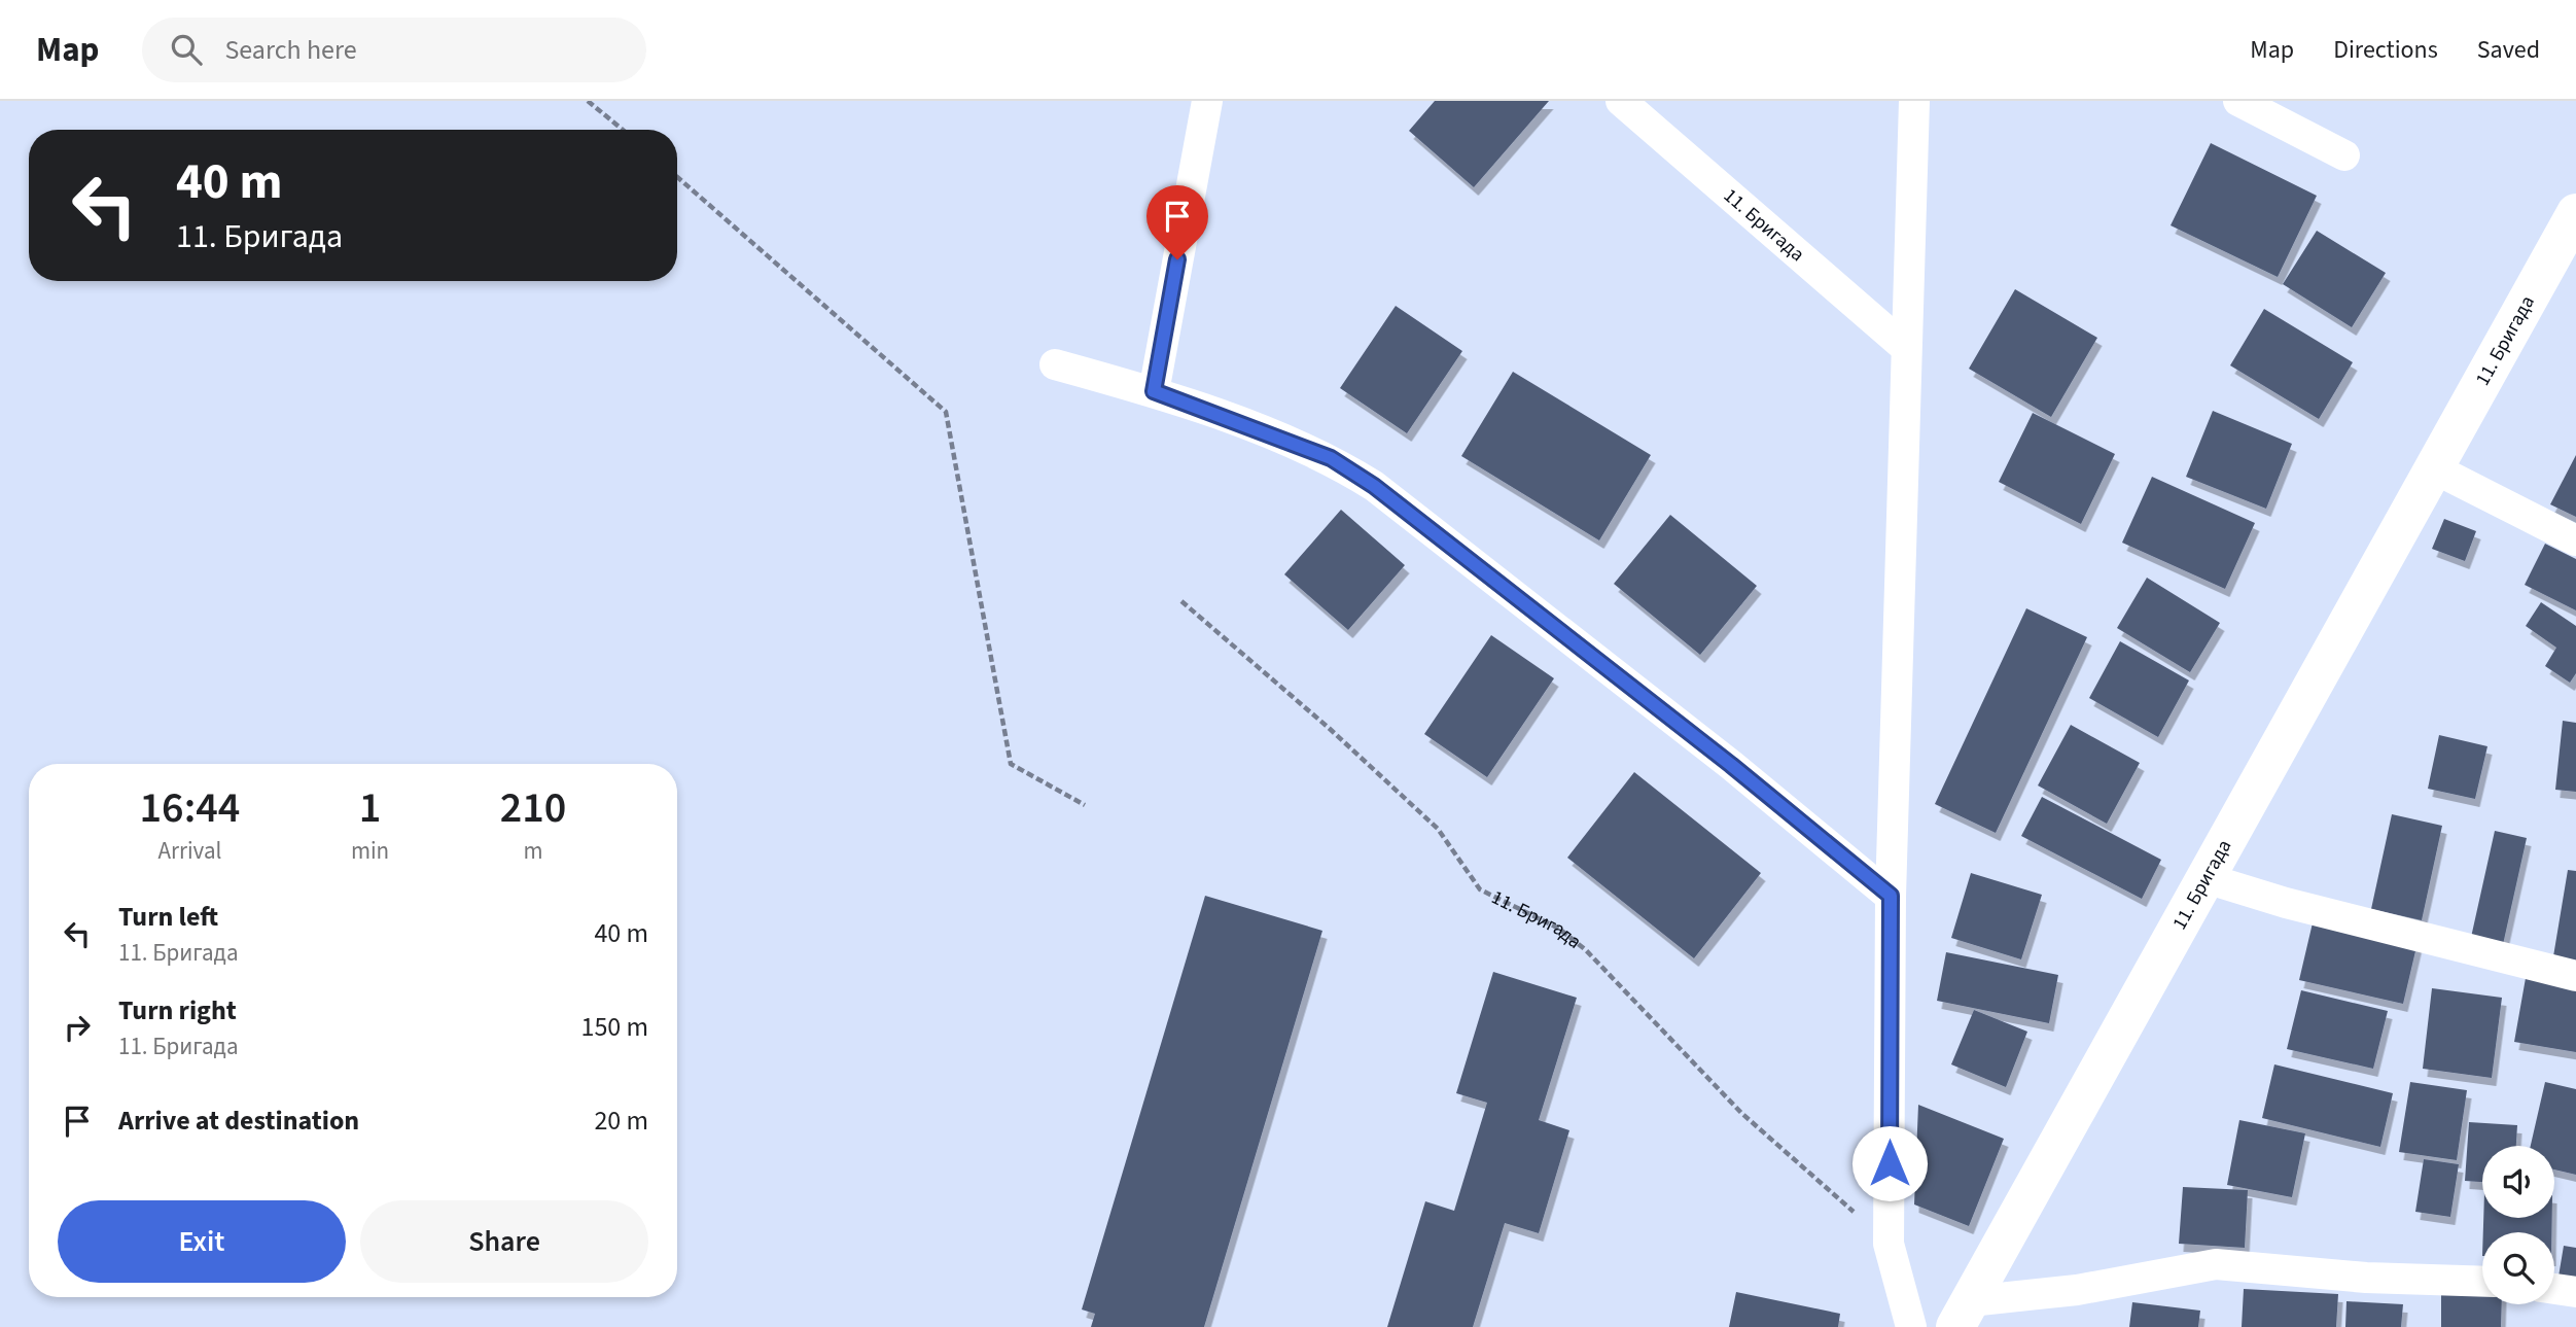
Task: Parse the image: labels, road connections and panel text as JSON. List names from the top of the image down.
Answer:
{
  "streets": {
    "main road": ["11. Бригада"]
  },
  "page": {
    "header": "Map",
    "search": "Search here",
    "nav": ["Map", "Directions", "Saved"],
    "turn": ["40 m", "11. Бригада"],
    "eta": [
      "16:44",
      "Arrival",
      "1",
      "min",
      "210",
      "m"
    ],
    "list": [
      {
        "name": "Turn left",
        "note": "11. Бригада",
        "value": "40 m"
      },
      {
        "name": "Turn right",
        "note": "11. Бригада",
        "value": "150 m"
      },
      {
        "name": "Arrive at destination",
        "value": "20 m"
      }
    ],
    "buttons": ["Exit", "Share"]
  }
}
